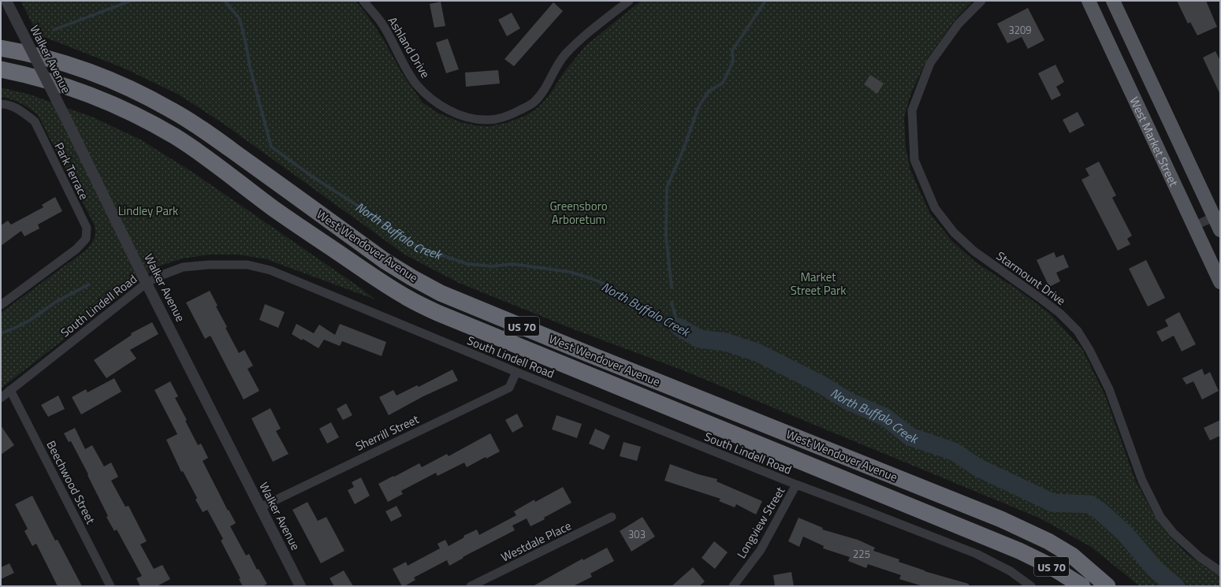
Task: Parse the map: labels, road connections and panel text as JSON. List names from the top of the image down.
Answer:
{
  "streets": {
    "highway": ["West Wendover Avenue", "US 70"],
    "main road": ["West Market Street"],
    "street": [
      "Ashland Drive",
      "Walker Avenue",
      "Park Terrace",
      "Starmount Drive",
      "South Lindell Road",
      "Sherrill Street",
      "Beechwood Street",
      "Longview Street",
      "Westdale Place"
    ]
  },
  "crossings": [
    ["Walker Avenue", "South Lindell Road"],
    ["Walker Avenue", "Sherrill Street"],
    ["South Lindell Road", "Sherrill Street"],
    ["South Lindell Road", "Beechwood Street"],
    ["South Lindell Road", "Longview Street"]
  ],
  "water": ["North Buffalo Creek"],
  "parks": ["Greensboro Arboretum", "Lindley Park", "Market Street Park"],
  "house_numbers": ["3209", "303", "225"]
}
